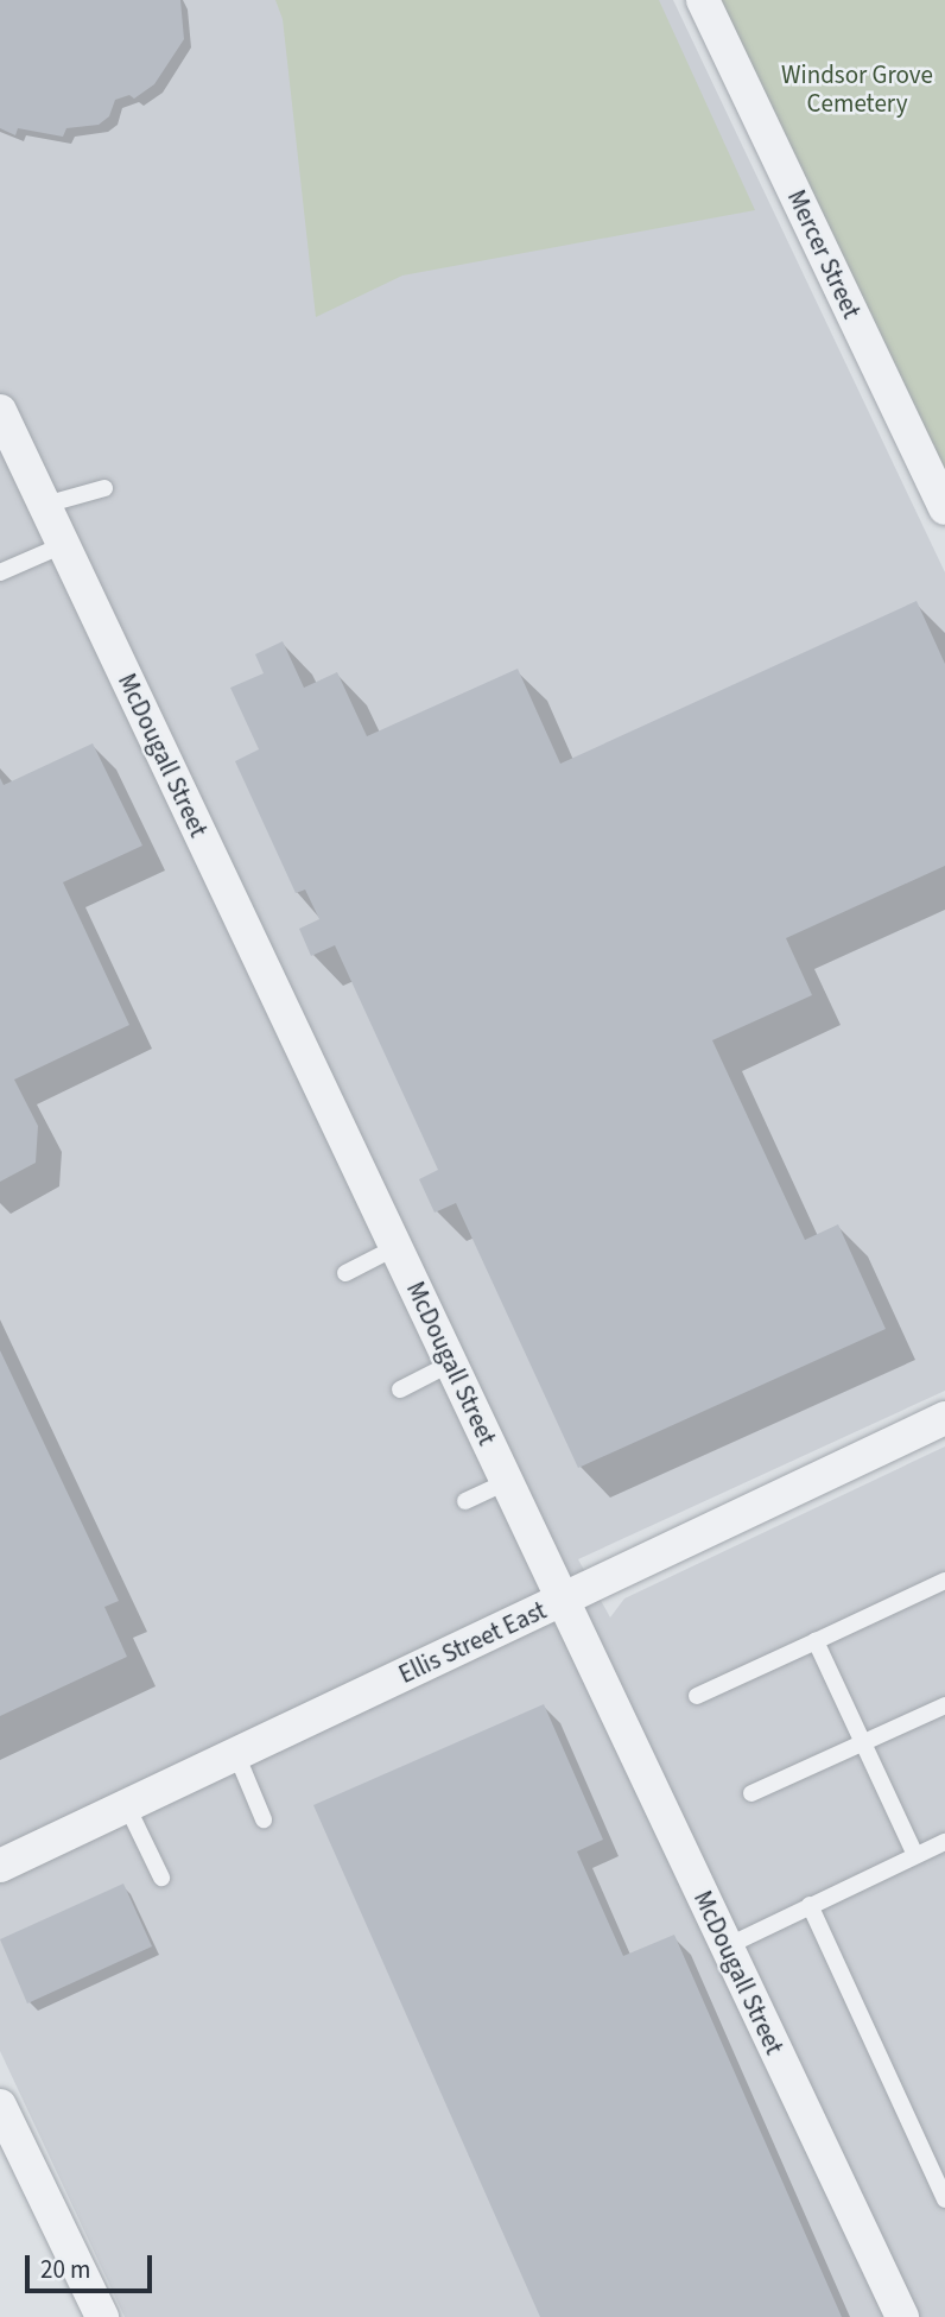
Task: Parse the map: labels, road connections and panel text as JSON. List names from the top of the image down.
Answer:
{
  "streets": {
    "street": ["Mercer Street", "McDougall Street", "Ellis Street East"]
  },
  "crossings": [
    ["McDougall Street", "Ellis Street East"]
  ],
  "parks": ["Windsor Grove Cemetery"],
  "scale_bar": "20 m"
}
